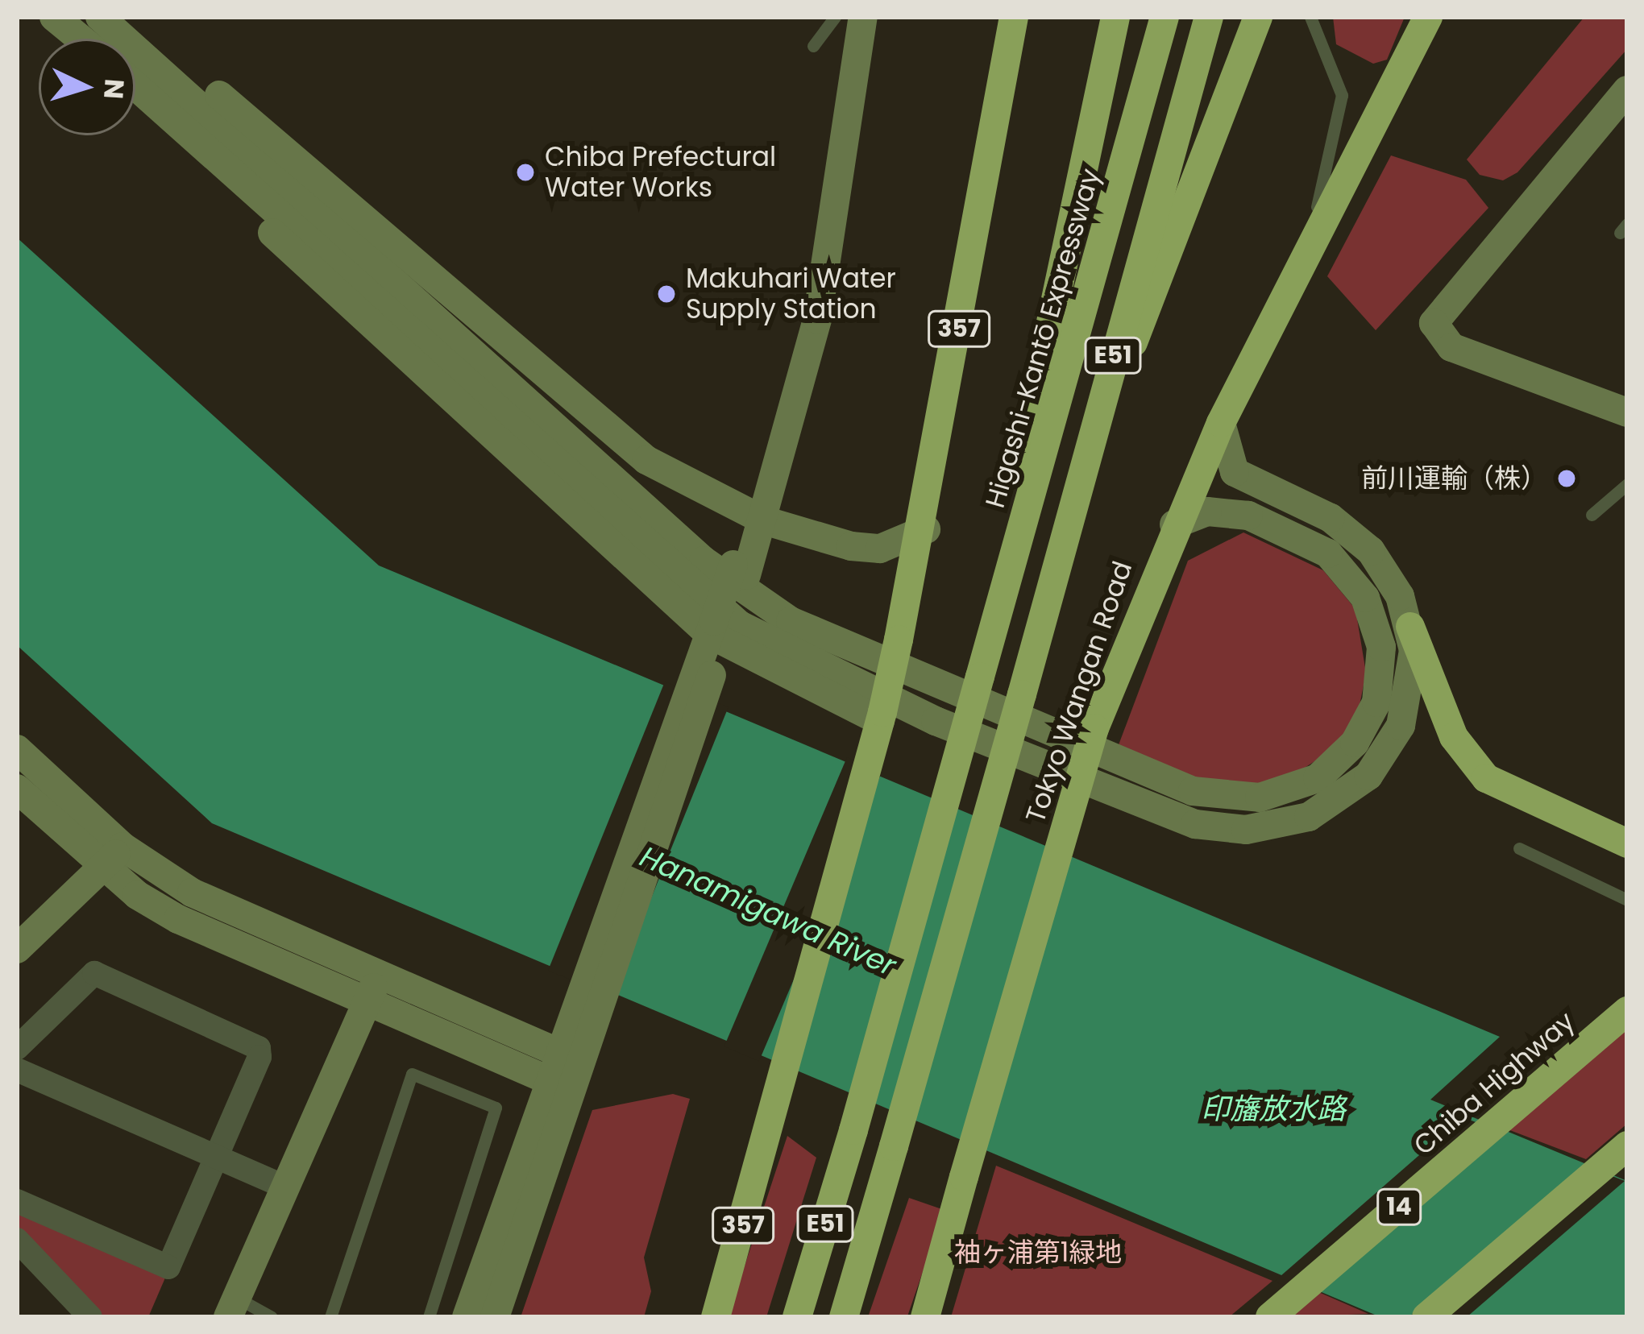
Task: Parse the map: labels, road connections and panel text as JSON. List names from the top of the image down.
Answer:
{
  "streets": {
    "highway": [
      "357",
      "Higashi-Kantō Expressway",
      "E51",
      "Tokyo Wangan Road",
      "Chiba Highway",
      "14"
    ]
  },
  "water": ["Hanamigawa River", "印旛放水路"],
  "parks": ["袖ヶ浦第1緑地"],
  "places": ["Chiba Prefectural Water Works", "Makuhari Water Supply Station", "前川運輸（株）"],
  "north": "right"
}
